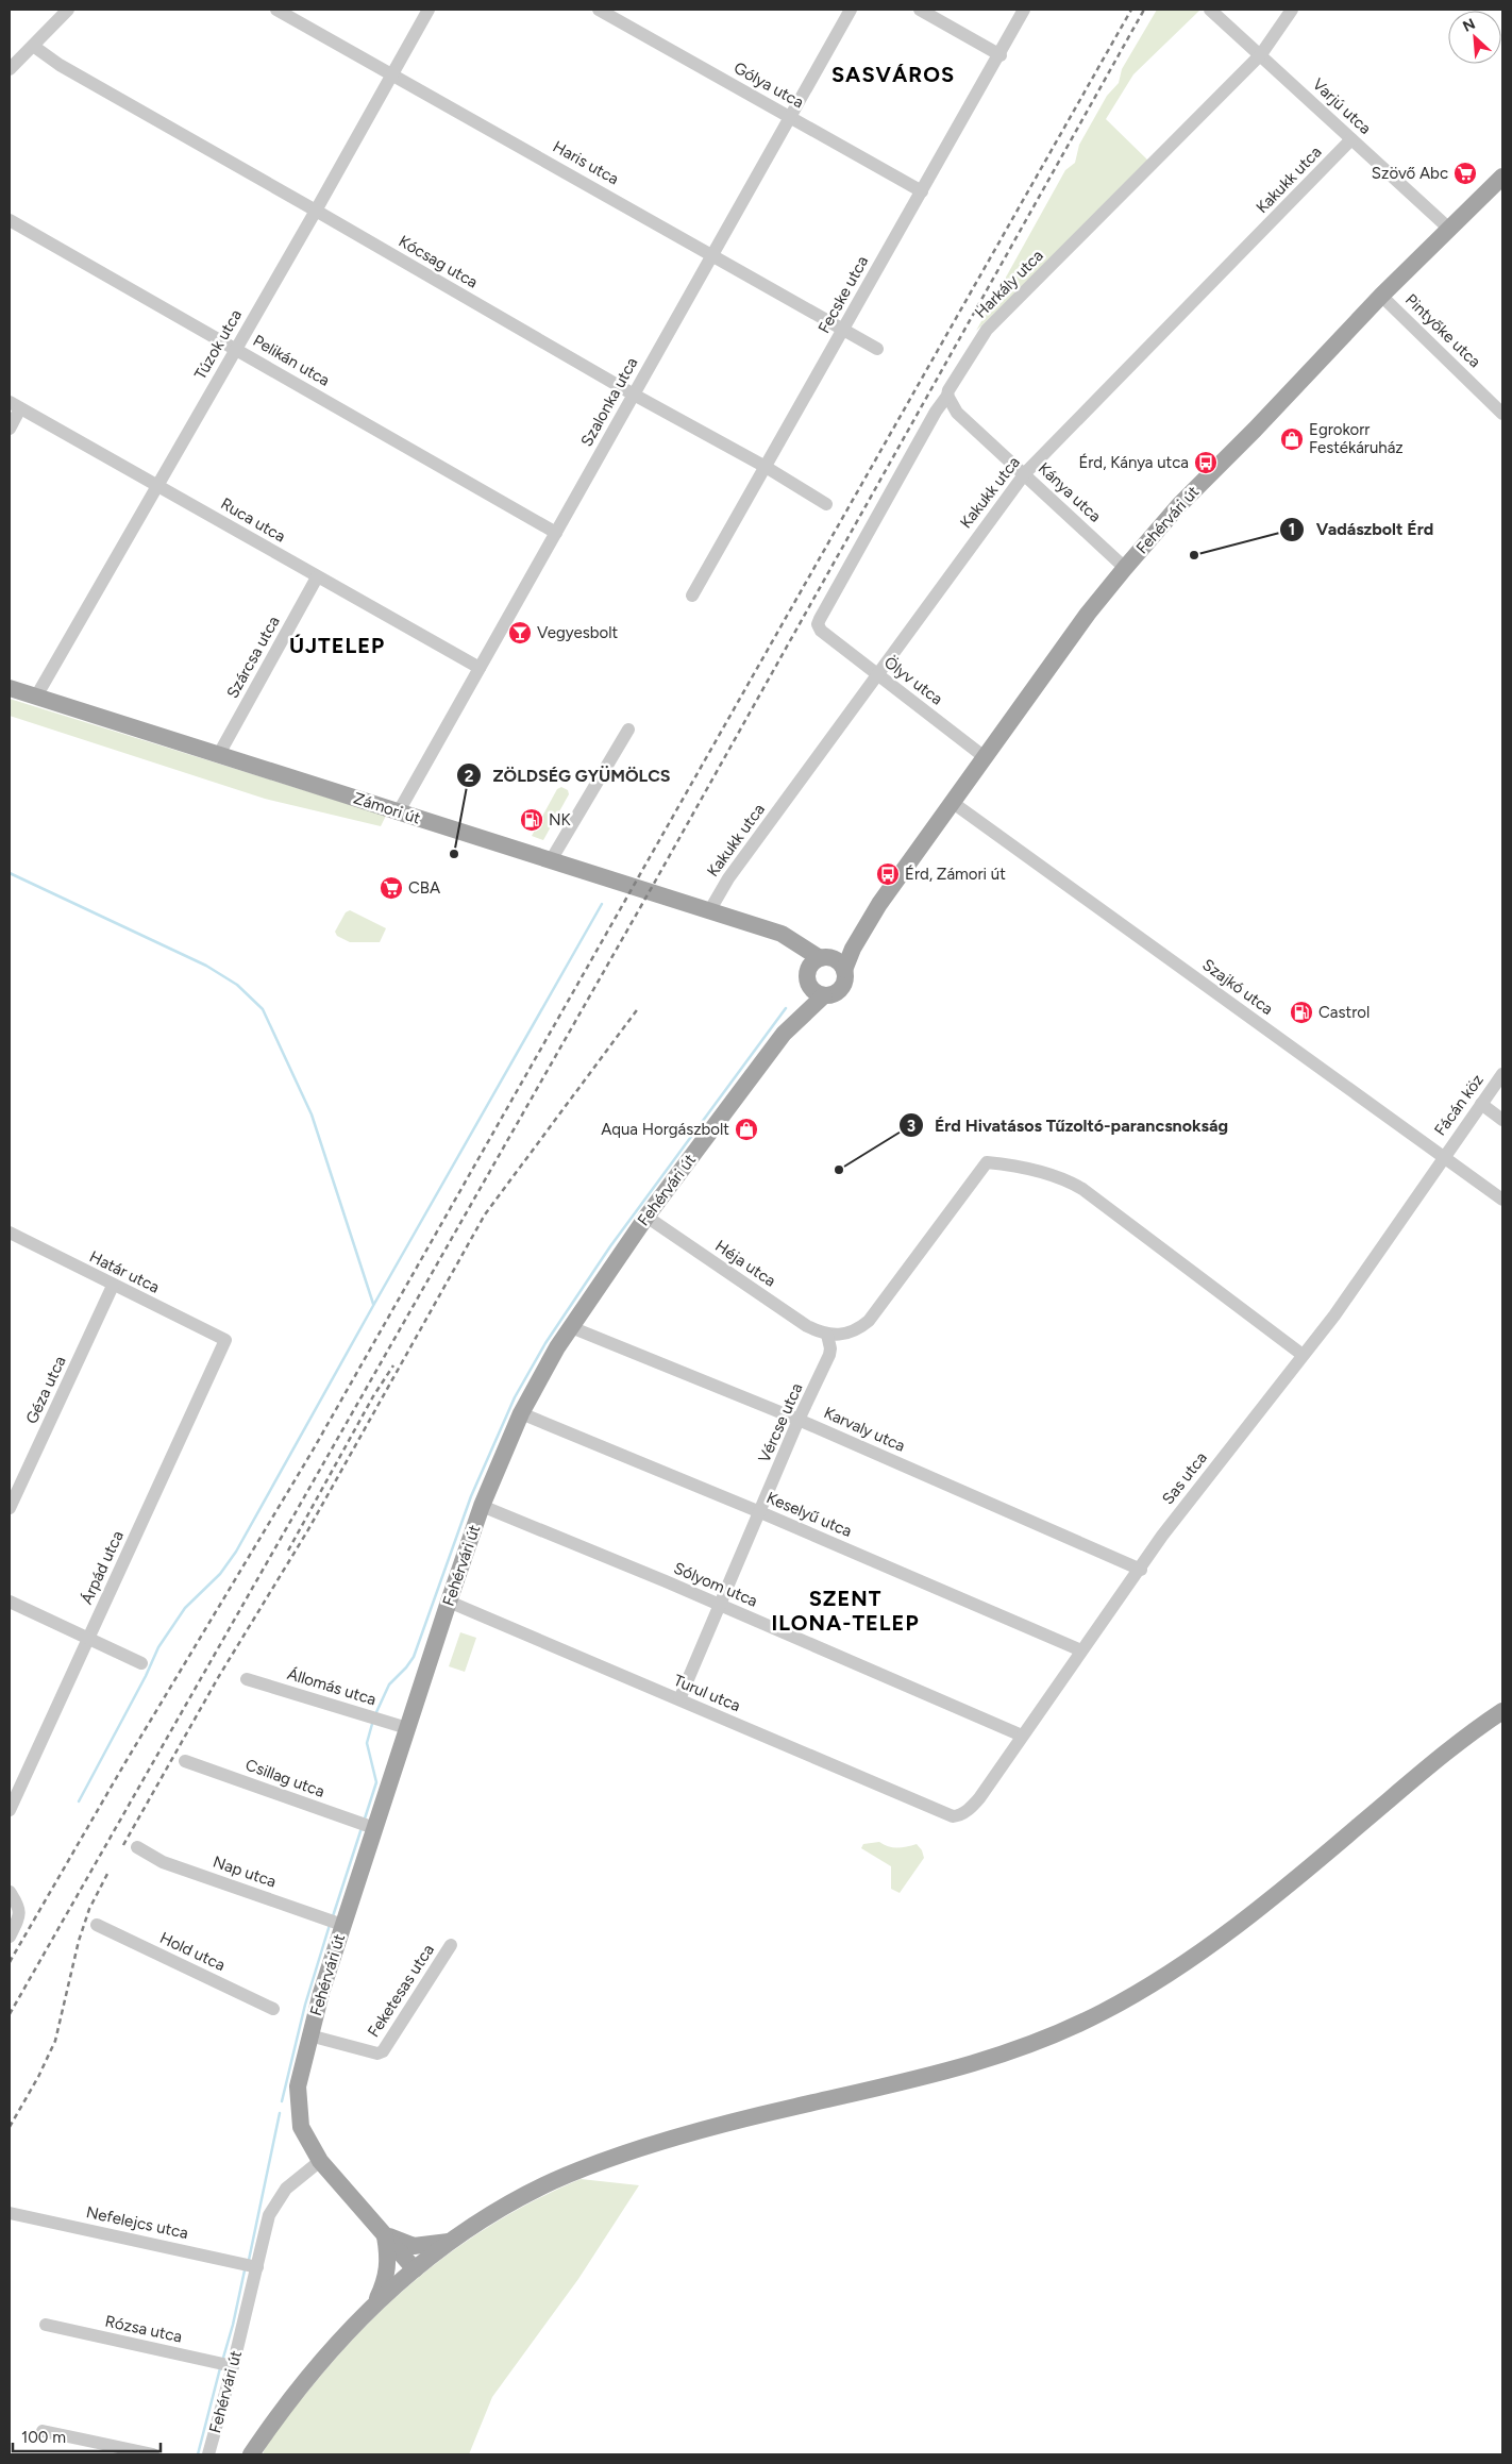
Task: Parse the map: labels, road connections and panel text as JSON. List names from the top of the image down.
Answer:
{
  "streets": {
    "main road": ["Fehérvári út", "Zámori út"],
    "street": [
      "Gólya utca",
      "Varjú utca",
      "Haris utca",
      "Kakukk utca",
      "Kócsag utca",
      "Harkály utca",
      "Fecske utca",
      "Pintyőke utca",
      "Túzok utca",
      "Pelikán utca",
      "Szalonka utca",
      "Kánya utca",
      "Ruca utca",
      "Szárcsa utca",
      "Ölyv utca",
      "Szajkó utca",
      "Fácán köz",
      "Héja utca",
      "Határ utca",
      "Géza utca",
      "Vércse utca",
      "Karvaly utca",
      "Sas utca",
      "Keselyű utca",
      "Árpád utca",
      "Sólyom utca",
      "Állomás utca",
      "Turul utca",
      "Csillag utca",
      "Nap utca",
      "Hold utca",
      "Feketesas utca",
      "Nefelejcs utca",
      "Rózsa utca"
    ]
  },
  "crossings": [
    ["Gólya utca", "Fecske utca"],
    ["Gólya utca", "Szalonka utca"],
    ["Varjú utca", "Kakukk utca"],
    ["Varjú utca", "Harkály utca"],
    ["Varjú utca", "Fehérvári út"],
    ["Haris utca", "Fecske utca"],
    ["Haris utca", "Túzok utca"],
    ["Haris utca", "Szalonka utca"],
    ["Kakukk utca", "Kánya utca"],
    ["Kakukk utca", "Ölyv utca"],
    ["Kakukk utca", "Zámori út"],
    ["Kócsag utca", "Fecske utca"],
    ["Kócsag utca", "Túzok utca"],
    ["Kócsag utca", "Szalonka utca"],
    ["Harkály utca", "Kánya utca"],
    ["Harkály utca", "Ölyv utca"],
    ["Pintyőke utca", "Fehérvári út"],
    ["Túzok utca", "Pelikán utca"],
    ["Túzok utca", "Ruca utca"],
    ["Túzok utca", "Zámori út"],
    ["Pelikán utca", "Szalonka utca"],
    ["Szalonka utca", "Ruca utca"],
    ["Szalonka utca", "Zámori út"],
    ["Kánya utca", "Fehérvári út"],
    ["Ruca utca", "Szárcsa utca"],
    ["Fehérvári út", "Ölyv utca"],
    ["Fehérvári út", "Zámori út"],
    ["Fehérvári út", "Szajkó utca"],
    ["Fehérvári út", "Héja utca"],
    ["Fehérvári út", "Karvaly utca"],
    ["Fehérvári út", "Keselyű utca"],
    ["Fehérvári út", "Sólyom utca"],
    ["Fehérvári út", "Állomás utca"],
    ["Fehérvári út", "Turul utca"],
    ["Fehérvári út", "Csillag utca"],
    ["Fehérvári út", "Nap utca"],
    ["Fehérvári út", "Feketesas utca"],
    ["Fehérvári út", "Nefelejcs utca"],
    ["Fehérvári út", "Rózsa utca"],
    ["Szárcsa utca", "Zámori út"],
    ["Szajkó utca", "Fácán köz"],
    ["Szajkó utca", "Sas utca"],
    ["Fácán köz", "Sas utca"],
    ["Héja utca", "Vércse utca"],
    ["Határ utca", "Géza utca"],
    ["Határ utca", "Árpád utca"],
    ["Vércse utca", "Karvaly utca"],
    ["Vércse utca", "Keselyű utca"],
    ["Vércse utca", "Sólyom utca"],
    ["Vércse utca", "Turul utca"],
    ["Karvaly utca", "Sas utca"],
    ["Sas utca", "Keselyű utca"],
    ["Sas utca", "Sólyom utca"],
    ["Sas utca", "Turul utca"]
  ],
  "districts": ["SASVÁROS", "ÚJTELEP", "SZENT ILONA-TELEP"],
  "places": {
    "supermarket": ["Szövő Abc", "CBA"],
    "shop": ["Egrokorr Festékáruház", "Aqua Horgászbolt"],
    "bus stop": ["Érd, Kánya utca", "Érd, Zámori út"],
    "other": ["Vadászbolt Érd", "ZÖLDSÉG GYÜMÖLCS", "Érd Hivatásos Tűzoltó-parancsnokság"],
    "bar": ["Vegyesbolt"],
    "fuel station": ["NK", "Castrol"]
  },
  "scale_bar": "100 m",
  "north": "top left"
}
